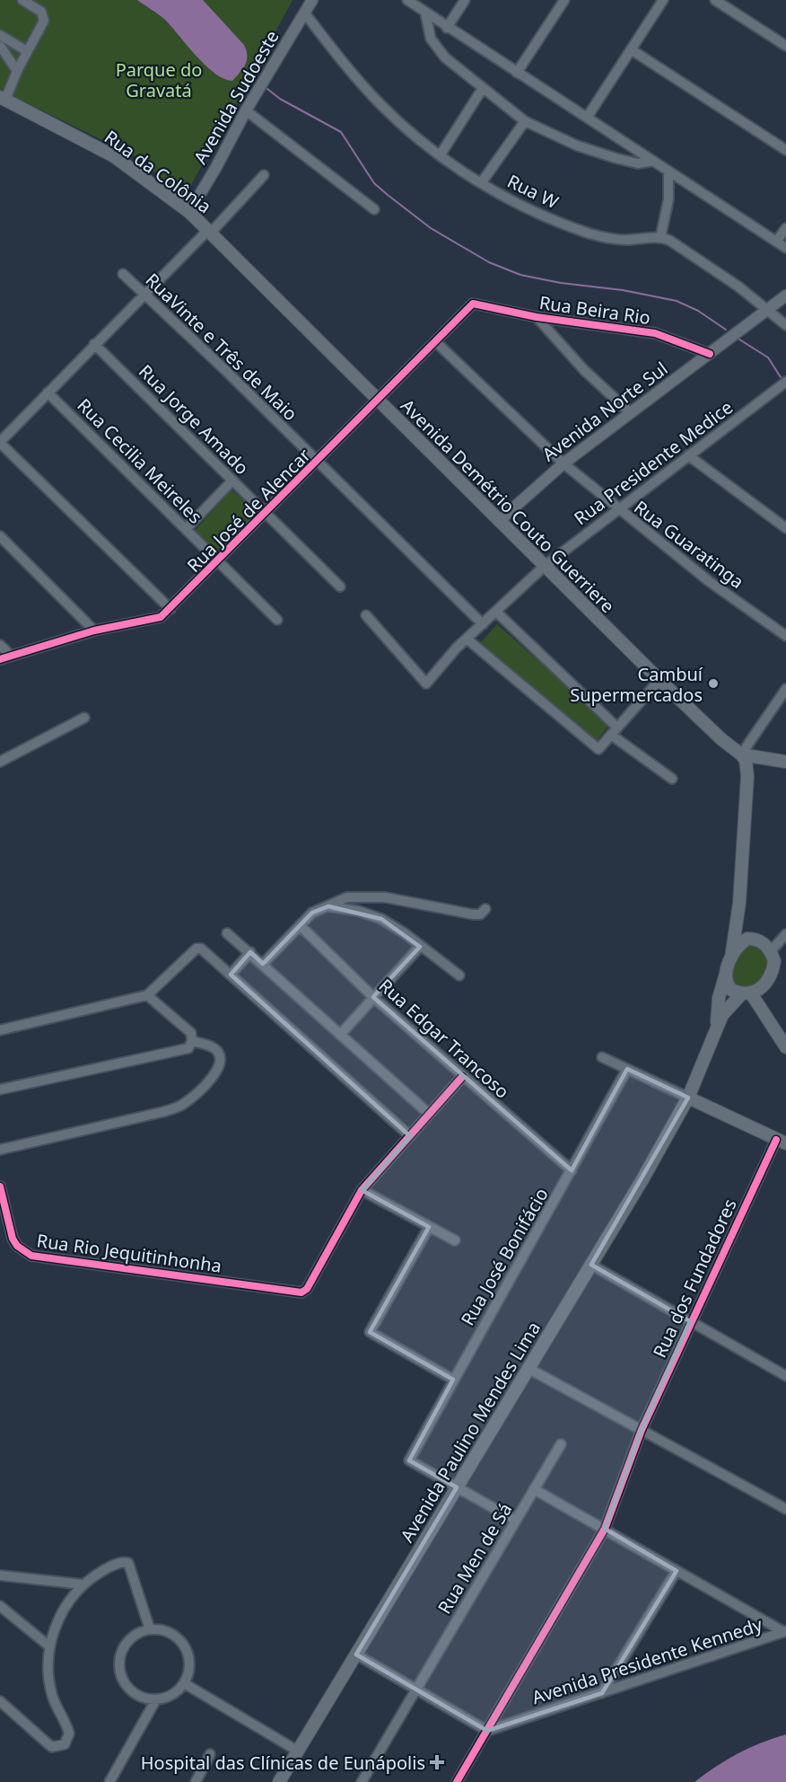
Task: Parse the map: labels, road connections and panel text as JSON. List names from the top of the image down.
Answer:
{
  "streets": {
    "main road": ["Rua da Colônia", "Avenida Demétrio Couto Guerriere", "Avenida Paulino Mendes Lima"],
    "street": [
      "Avenida Sudoeste",
      "Rua W",
      "Rua Beira Rio",
      "RuaVinte e Três de Maio",
      "Avenida Norte Sul",
      "Rua Jorge Amado",
      "Rua Cecilia Meireles",
      "Rua Presidente Medice",
      "Rua José de Alencar",
      "Rua Guaratinga",
      "Rua Edgar Trancoso",
      "Rua Rio Jequitinhonha",
      "Rua José Bonifácio",
      "Rua dos Fundadores",
      "Rua Men de Sá",
      "Avenida Presidente Kennedy"
    ]
  },
  "crossings": [
    ["Avenida Sudoeste", "Rua da Colônia"],
    ["Avenida Sudoeste", "Rua W"],
    ["Rua da Colônia", "Avenida Demétrio Couto Guerriere"],
    ["Rua W", "Avenida Norte Sul"],
    ["Rua Beira Rio", "Avenida Norte Sul"],
    ["Rua Beira Rio", "Rua José de Alencar"],
    ["RuaVinte e Três de Maio", "Rua Presidente Medice"],
    ["RuaVinte e Três de Maio", "Rua José de Alencar"],
    ["Avenida Norte Sul", "Avenida Demétrio Couto Guerriere"],
    ["Avenida Norte Sul", "Rua Guaratinga"],
    ["Rua Jorge Amado", "Rua José de Alencar"],
    ["Rua Cecilia Meireles", "Rua José de Alencar"],
    ["Rua Presidente Medice", "Avenida Demétrio Couto Guerriere"],
    ["Rua Presidente Medice", "Rua Guaratinga"],
    ["Avenida Demétrio Couto Guerriere", "Rua José de Alencar"],
    ["Rua José de Alencar", "Rua Guaratinga"],
    ["Rua Edgar Trancoso", "Rua José Bonifácio"],
    ["Rua José Bonifácio", "Avenida Paulino Mendes Lima"],
    ["Rua dos Fundadores", "Avenida Presidente Kennedy"]
  ],
  "parks": ["Parque do Gravatá"],
  "places": {
    "other": ["Cambuí Supermercados"],
    "health": ["Hospital das Clínicas de Eunápolis"]
  }
}
